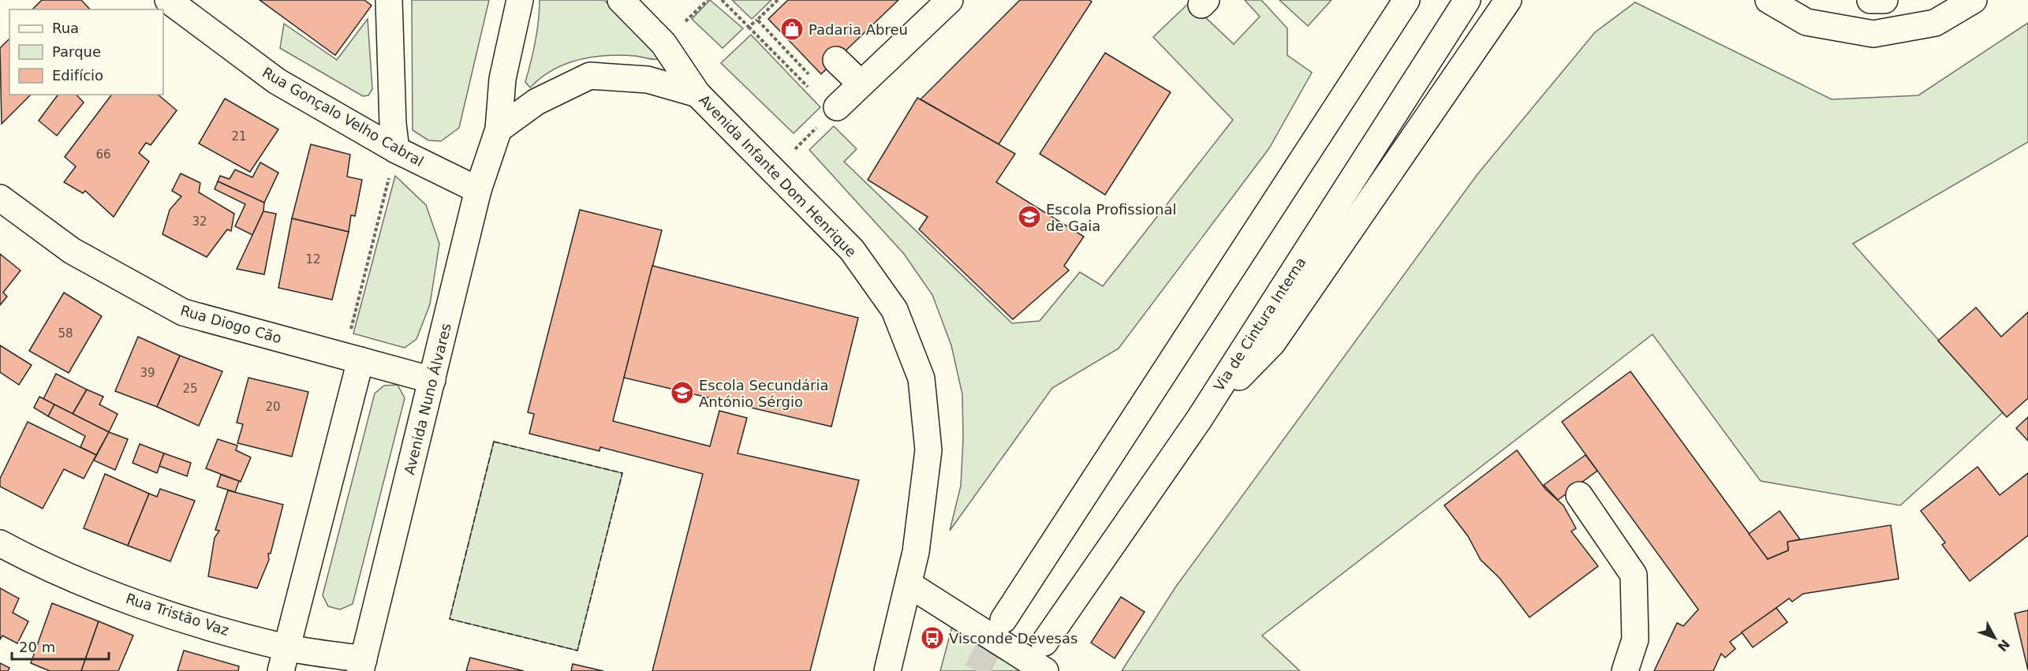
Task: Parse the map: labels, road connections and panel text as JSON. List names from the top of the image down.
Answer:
{
  "streets": {
    "main road": [
      "Rua Gonçalo Velho Cabral",
      "Avenida Infante Dom Henrique",
      "Rua Diogo Cão",
      "Via de Cintura Interna",
      "Avenida Nuno Álvares",
      "Rua Tristão Vaz"
    ]
  },
  "crossings": [
    ["Rua Gonçalo Velho Cabral", "Avenida Nuno Álvares"],
    ["Rua Diogo Cão", "Avenida Nuno Álvares"],
    ["Avenida Nuno Álvares", "Rua Tristão Vaz"]
  ],
  "places": {
    "shop": ["Padaria Abreu"],
    "school or university": ["Escola Profissional de Gaia", "Escola Secundária António Sérgio"],
    "bus stop": ["Visconde Devesas"]
  },
  "house_numbers": [
    "21",
    "66",
    "32",
    "12",
    "58",
    "39",
    "25",
    "20"
  ],
  "legend": ["Rua", "Parque", "Edifício"],
  "scale_bar": "20 m",
  "north": "bottom right"
}
